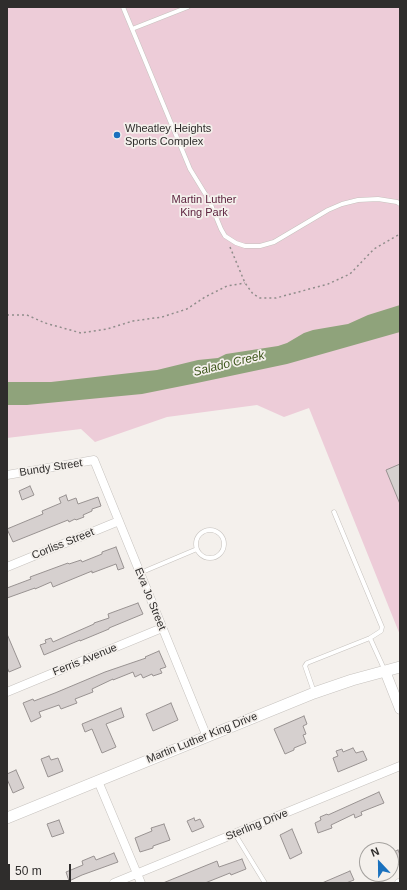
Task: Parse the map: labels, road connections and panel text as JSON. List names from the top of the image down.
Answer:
{
  "streets": {
    "main road": ["Martin Luther King Drive"],
    "street": [
      "Bundy Street",
      "Corliss Street",
      "Eva Jo Street",
      "Ferris Avenue",
      "Sterling Drive"
    ]
  },
  "crossings": [
    ["Bundy Street", "Eva Jo Street"],
    ["Corliss Street", "Eva Jo Street"],
    ["Eva Jo Street", "Ferris Avenue"],
    ["Eva Jo Street", "Martin Luther King Drive"]
  ],
  "water": ["Salado Creek"],
  "parks": ["Martin Luther King Park"],
  "places": ["Wheatley Heights Sports Complex"],
  "scale_bar": "50 m",
  "north": "top"
}
